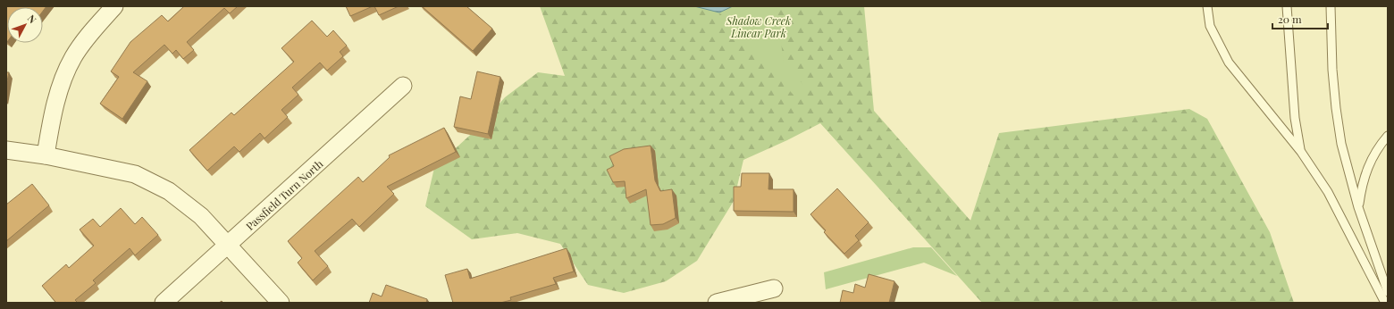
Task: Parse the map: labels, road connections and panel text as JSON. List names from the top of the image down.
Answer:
{
  "streets": {
    "street": ["Passfield Turn North"]
  },
  "parks": ["Shadow Creek Linear Park"],
  "scale_bar": "20 m",
  "north": "top right"
}
